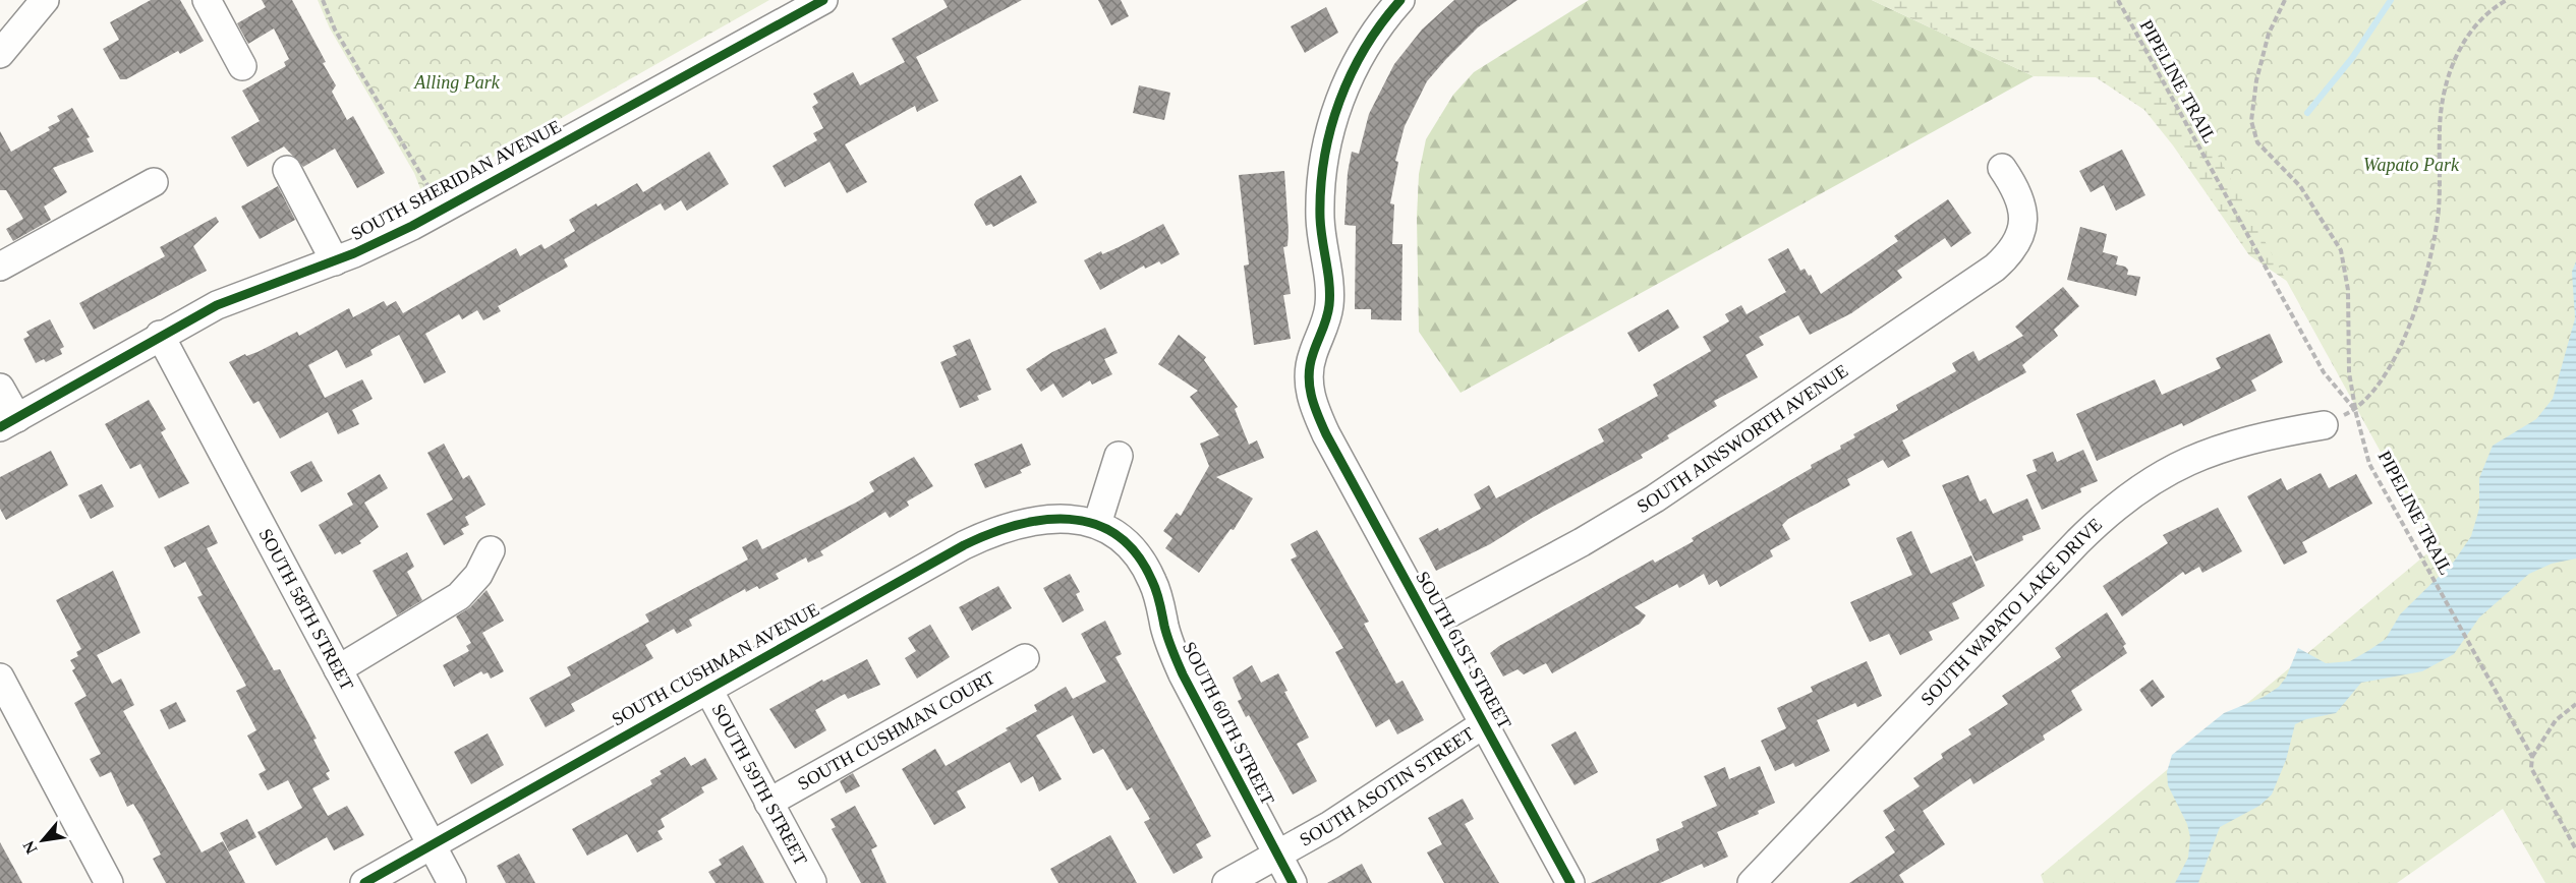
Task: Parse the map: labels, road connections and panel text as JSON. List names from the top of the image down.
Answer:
{
  "streets": {
    "street": [
      "SOUTH SHERIDAN AVENUE",
      "SOUTH AINSWORTH AVENUE",
      "SOUTH 58TH STREET",
      "SOUTH WAPATO LAKE DRIVE",
      "SOUTH 61ST STREET",
      "SOUTH CUSHMAN AVENUE",
      "SOUTH 60TH STREET",
      "SOUTH CUSHMAN COURT",
      "SOUTH 59TH STREET",
      "SOUTH ASOTIN STREET"
    ],
    "path": ["PIPELINE TRAIL"]
  },
  "crossings": [
    ["SOUTH SHERIDAN AVENUE", "SOUTH 58TH STREET"],
    ["SOUTH AINSWORTH AVENUE", "SOUTH 61ST STREET"],
    ["SOUTH 58TH STREET", "SOUTH CUSHMAN AVENUE"],
    ["SOUTH 61ST STREET", "SOUTH ASOTIN STREET"],
    ["SOUTH CUSHMAN AVENUE", "SOUTH 60TH STREET"],
    ["SOUTH CUSHMAN AVENUE", "SOUTH 59TH STREET"],
    ["SOUTH 60TH STREET", "SOUTH ASOTIN STREET"],
    ["SOUTH CUSHMAN COURT", "SOUTH 59TH STREET"]
  ],
  "parks": ["Alling Park", "Wapato Park"],
  "north": "bottom left"
}
